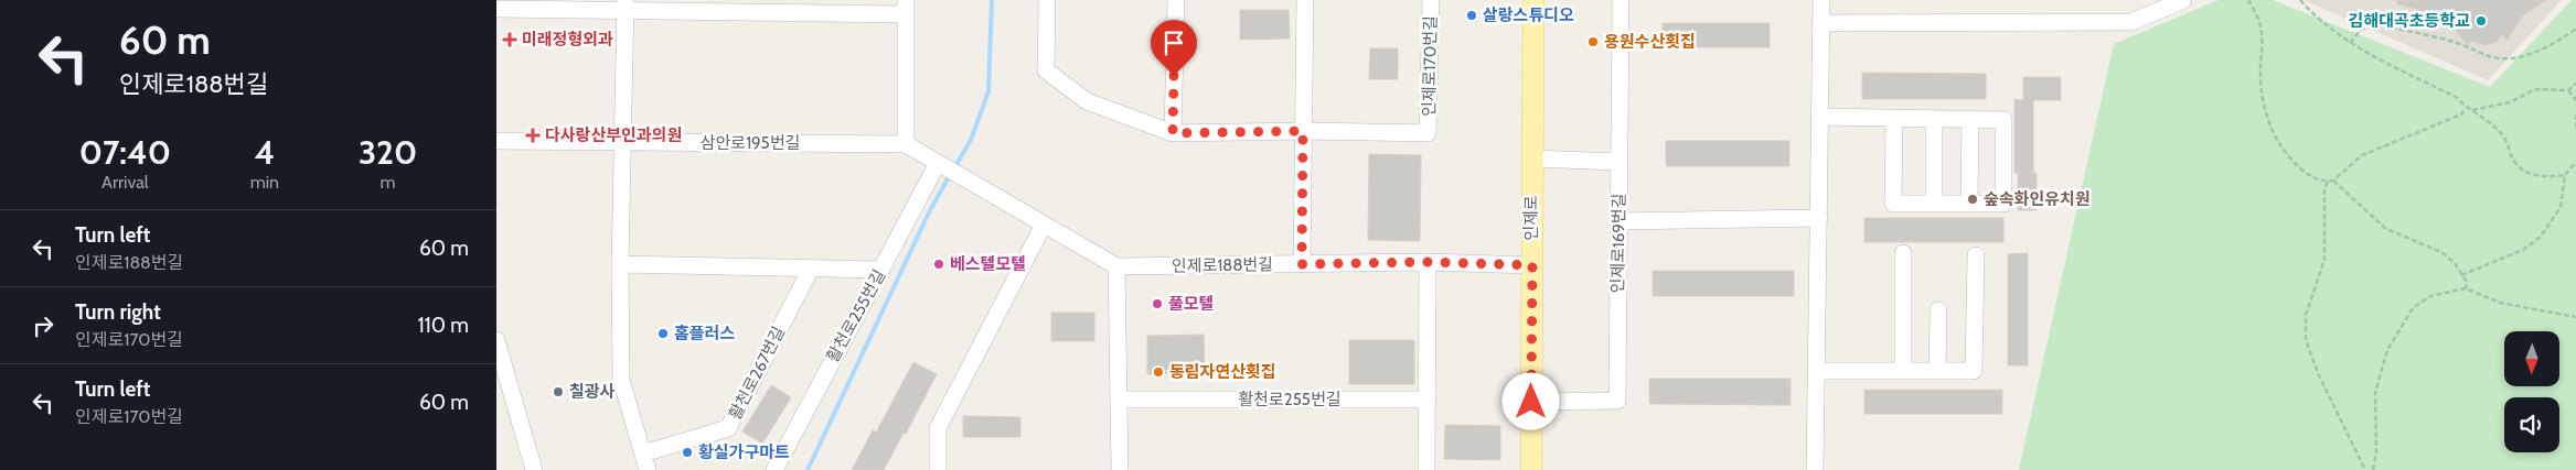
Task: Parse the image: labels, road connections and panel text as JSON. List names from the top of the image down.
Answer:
{
  "streets": {
    "main road": ["인제로"],
    "street": [
      "인제로170번길",
      "삼안로195번길",
      "인제로169번길",
      "인제로188번길",
      "활천로255번길",
      "활천로267번길"
    ]
  },
  "crossings": [
    ["인제로", "인제로169번길"],
    ["인제로", "인제로188번길"]
  ],
  "places": {
    "other": [
      "살랑스튜디오",
      "김해대곡초등학교",
      "용원수산횟집",
      "숲속화인유치원",
      "베스텔모텔",
      "풀모텔",
      "홈플러스",
      "동림자연산횟집",
      "칠광사",
      "황실가구마트"
    ],
    "health": ["미래정형외과", "다사랑산부인과의원"]
  },
  "north": "bottom",
  "page": {
    "turn": ["60 m", "인제로188번길"],
    "eta": [
      "07:40",
      "Arrival",
      "4",
      "min",
      "320",
      "m"
    ],
    "list": [
      {
        "name": "Turn left",
        "note": "인제로188번길",
        "value": "60 m"
      },
      {
        "name": "Turn right",
        "note": "인제로170번길",
        "value": "110 m"
      },
      {
        "name": "Turn left",
        "note": "인제로170번길",
        "value": "60 m"
      }
    ]
  }
}
